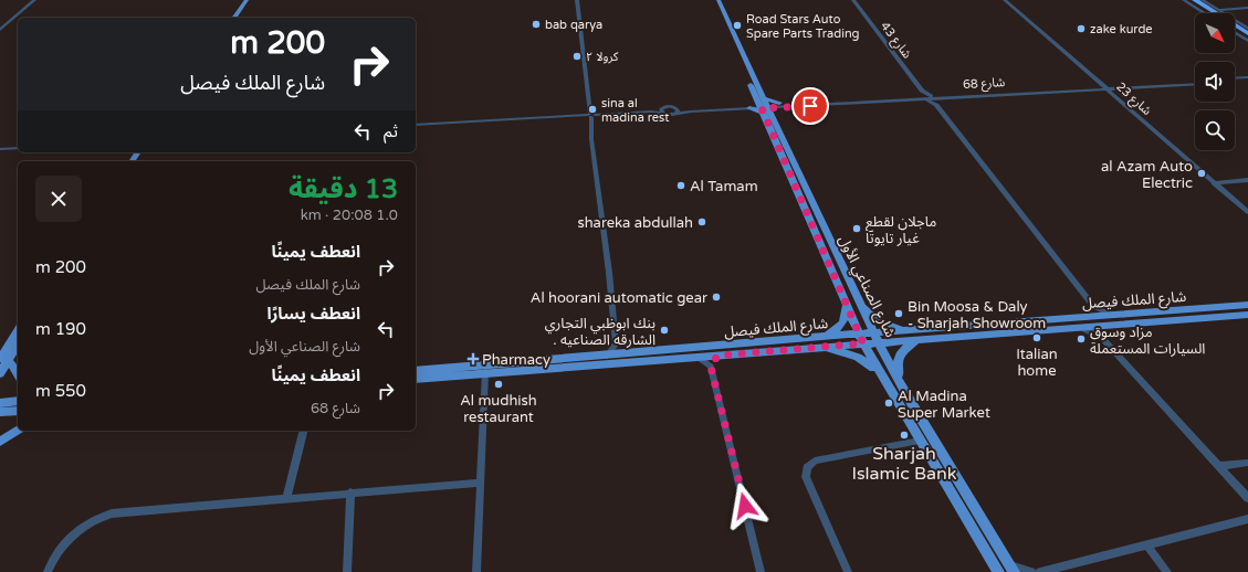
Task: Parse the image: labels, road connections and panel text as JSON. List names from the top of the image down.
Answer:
{
  "streets": {
    "main road": ["شارع الصناعي الأول", "شارع الملك فيصل"],
    "street": ["شارع 43", "شارع 68", "شارع 23"]
  },
  "crossings": [
    ["شارع 43", "شارع 68"],
    ["شارع 68", "شارع 23"],
    ["شارع الصناعي الأول", "شارع الملك فيصل"]
  ],
  "places": {
    "other": [
      "bab qarya",
      "Road Stars Auto Spare Parts Trading",
      "zake kurde",
      "كرولا ٢",
      "sina al madina rest",
      "al Azam Auto Electric",
      "Al Tamam",
      "shareka abdullah",
      "ماجلان لقطع غيار تايوتا",
      "Al hoorani automatic gear",
      "Bin Moosa & Daly - Sharjah Showroom",
      "بنك ابوظبي التجاري . الشارقه الصناعيه",
      "Italian home",
      "مزاد وسوق السيارات المستعملة",
      "Al mudhish restaurant",
      "Al Madina Super Market",
      "Sharjah Islamic Bank"
    ],
    "health": ["Pharmacy"]
  },
  "north": "bottom right",
  "page": {
    "turn": ["200 m", "شارع الملك فيصل"],
    "then": "ثم",
    "heading": ["13 دقيقة", "1.0 km · 20:08"],
    "list": [
      {
        "name": "انعطف يمينًا",
        "note": "شارع الملك فيصل",
        "value": "200 m"
      },
      {
        "name": "انعطف يسارًا",
        "note": "شارع الصناعي الأول",
        "value": "190 m"
      },
      {
        "name": "انعطف يمينًا",
        "note": "شارع 68",
        "value": "550 m"
      }
    ]
  }
}
